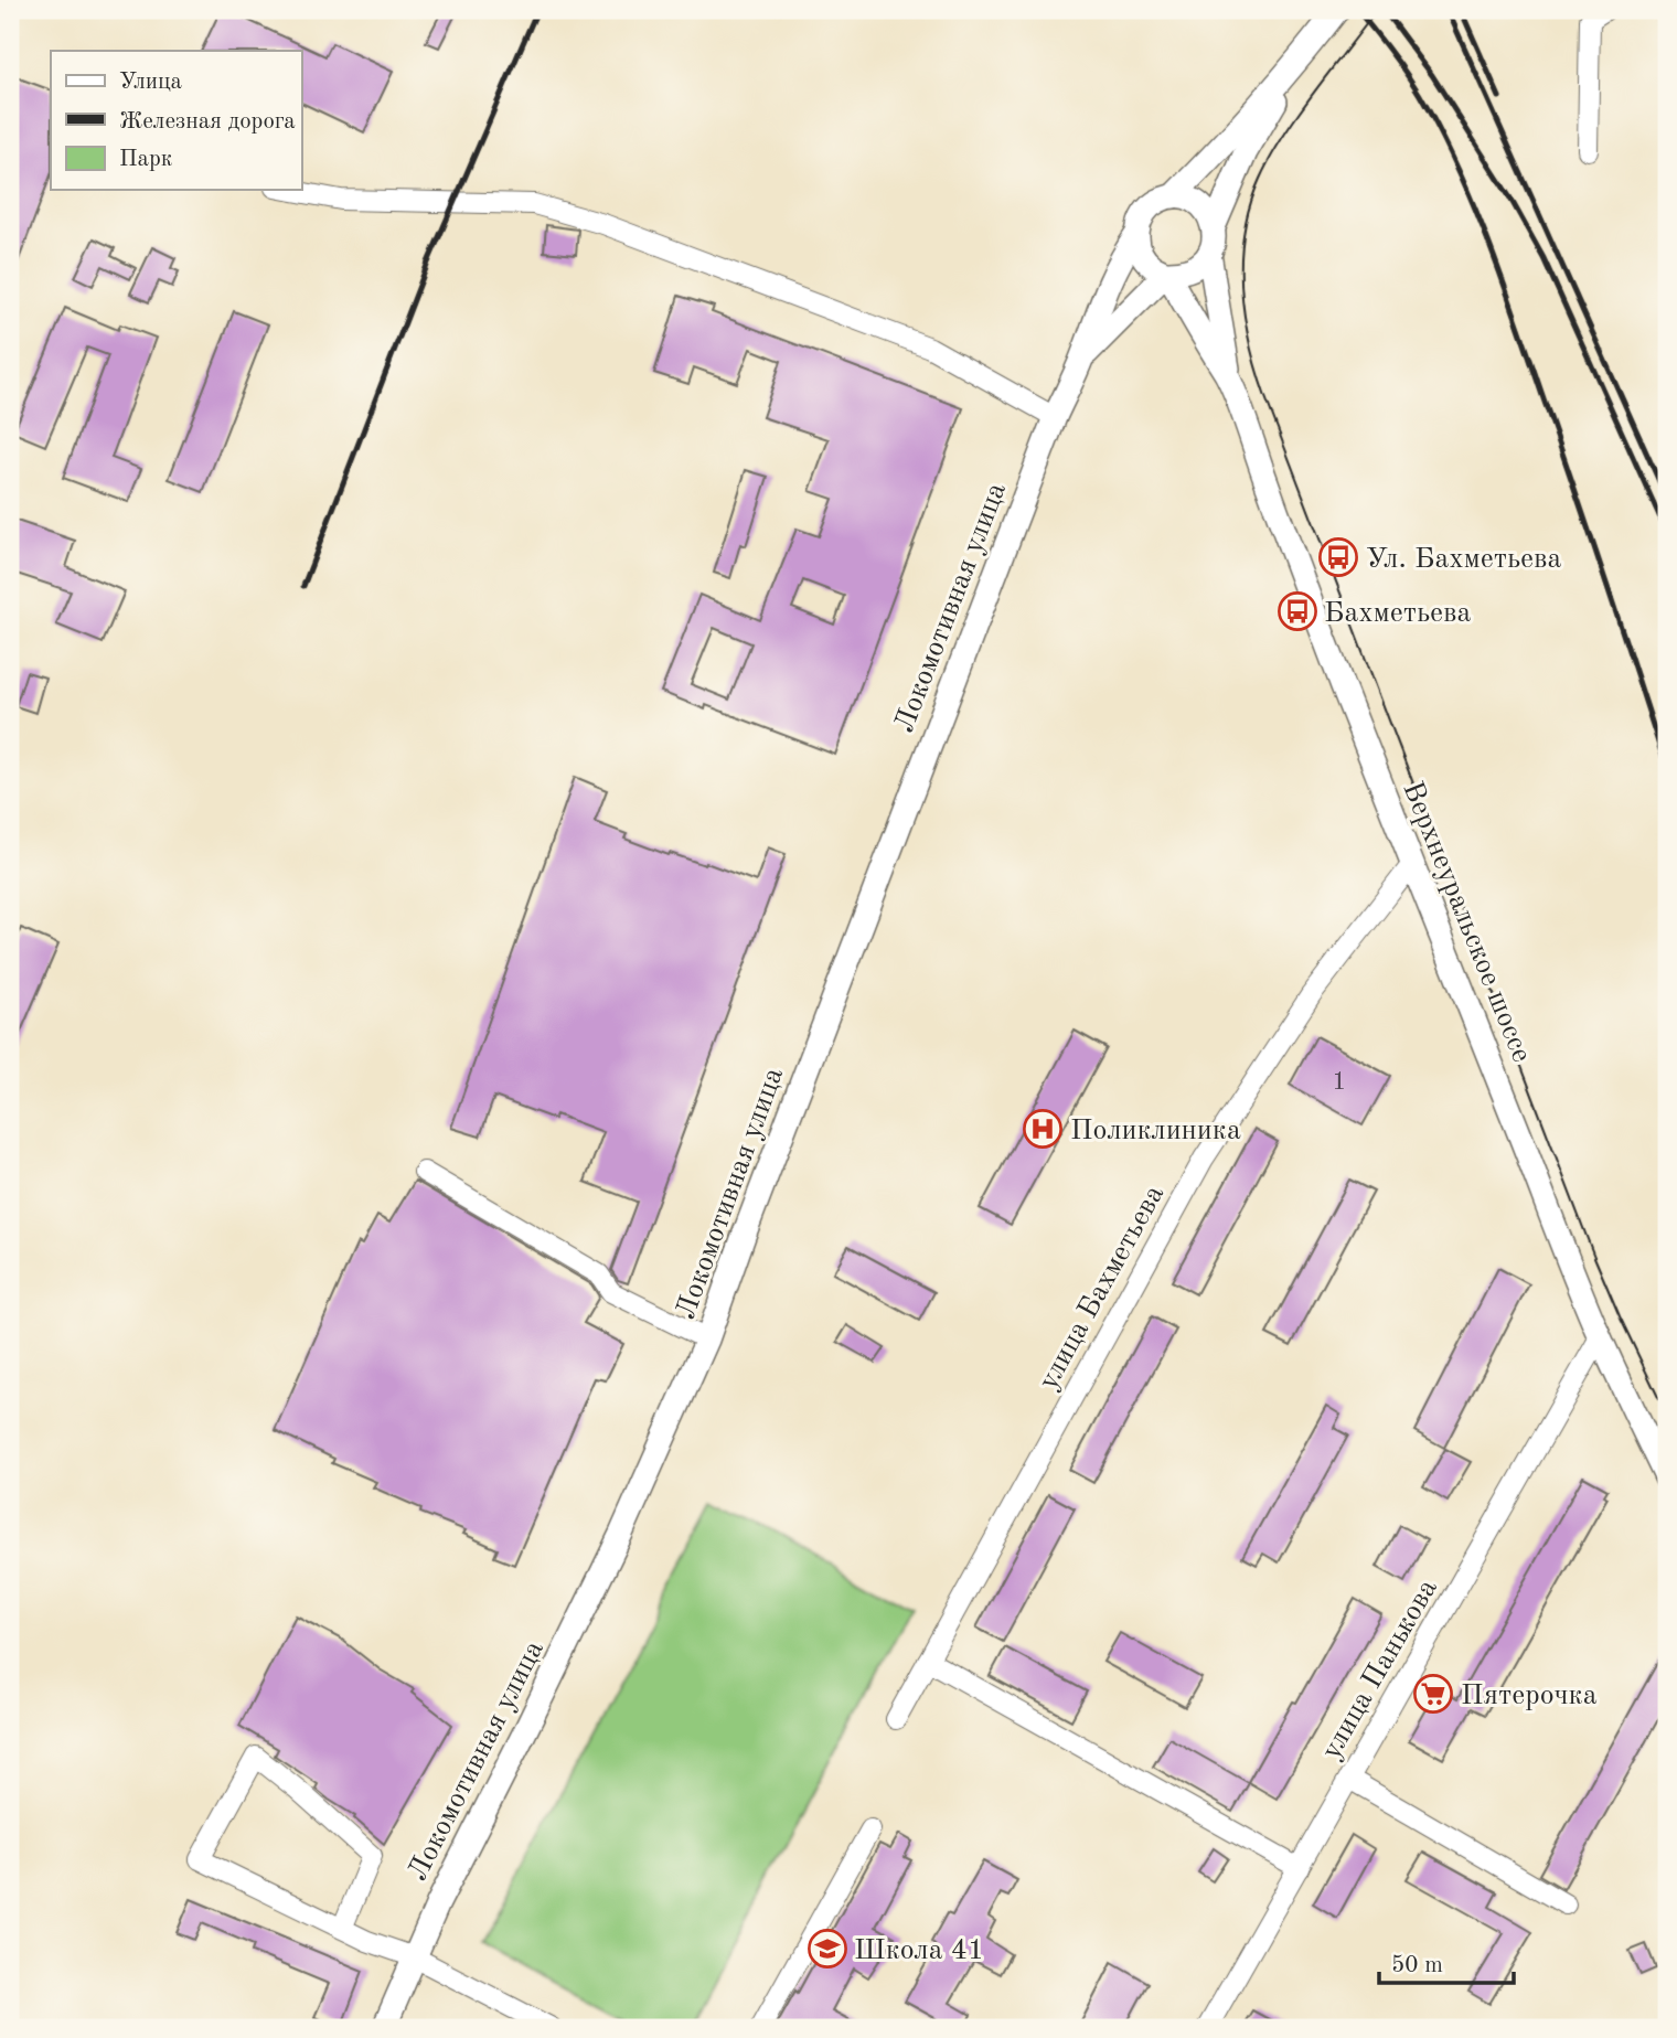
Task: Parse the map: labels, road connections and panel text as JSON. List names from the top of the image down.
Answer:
{
  "streets": {
    "main road": ["Локомотивная улица", "Верхнеуральское шоссе"],
    "street": ["улица Бахметьева", "улица Панькова"]
  },
  "crossings": [
    ["Верхнеуральское шоссе", "улица Бахметьева"],
    ["Верхнеуральское шоссе", "улица Панькова"]
  ],
  "places": {
    "bus stop": ["Ул. Бахметьева", "Бахметьева"],
    "hospital": ["Поликлиника"],
    "supermarket": ["Пятерочка"],
    "school or university": ["Школа 41"]
  },
  "house_numbers": ["1"],
  "legend": ["Улица", "Железная дорога", "Парк"],
  "scale_bar": "50 m"
}
